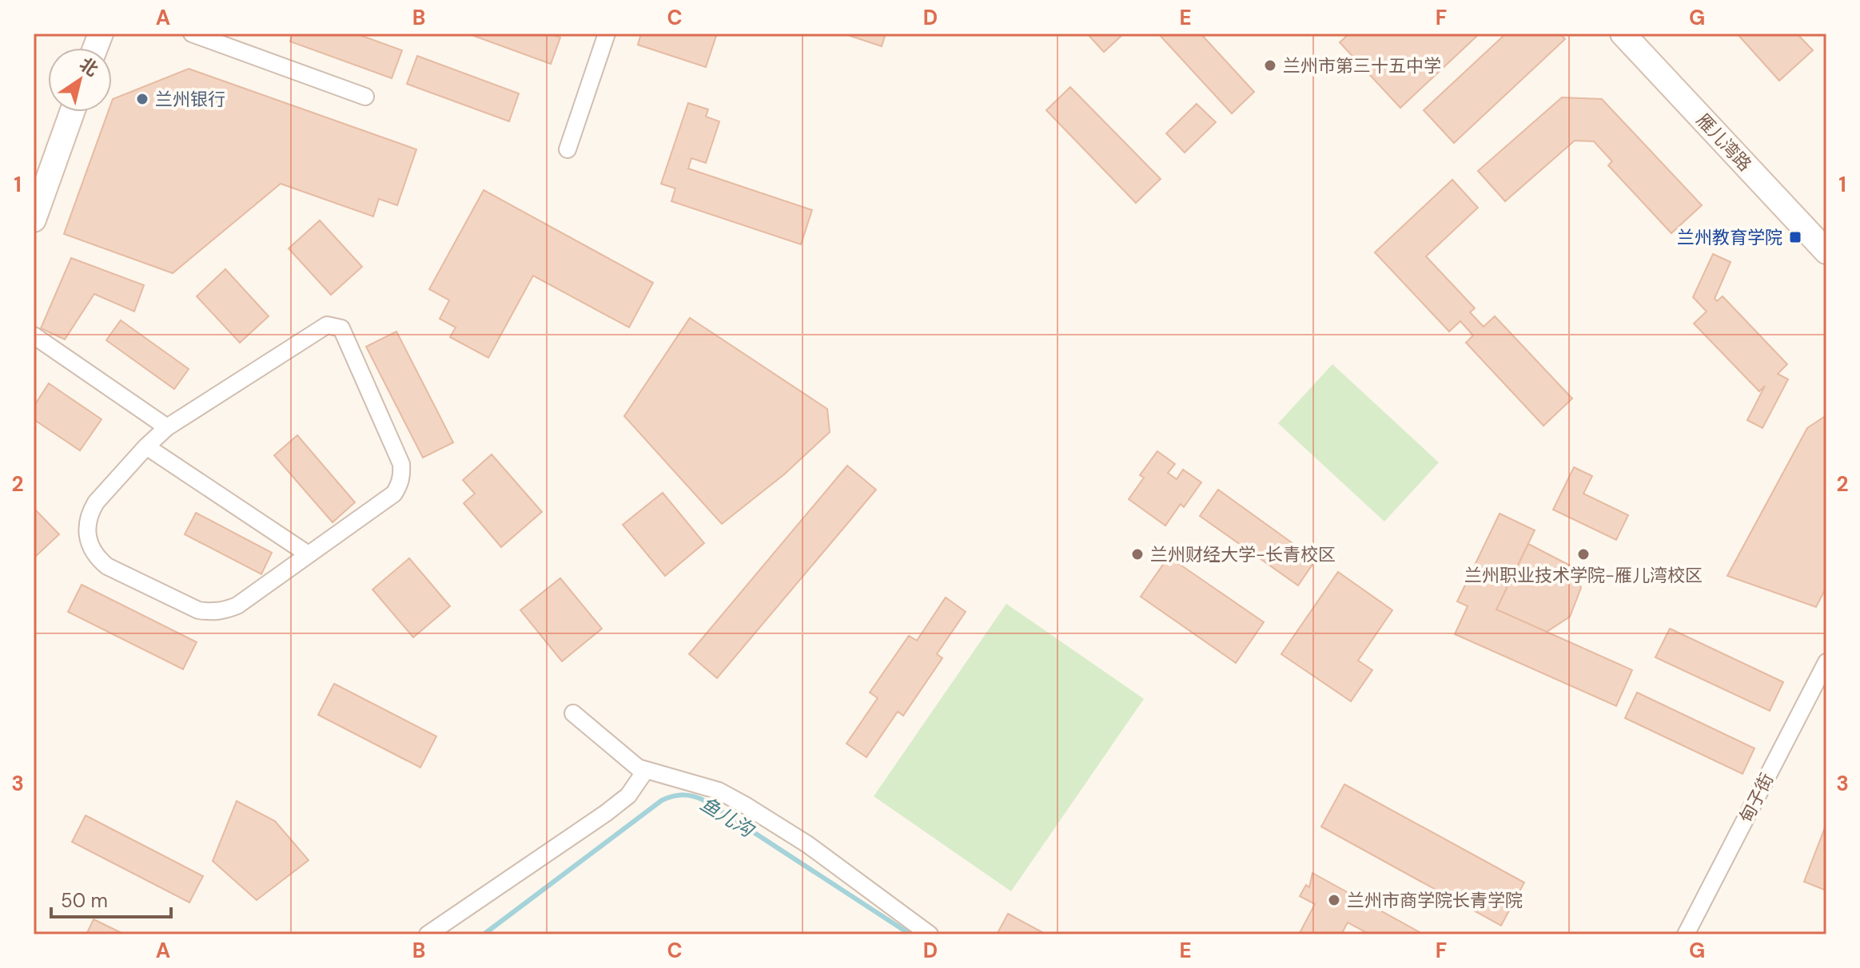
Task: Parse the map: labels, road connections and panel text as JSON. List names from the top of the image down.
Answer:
{
  "streets": {
    "main road": ["雁儿湾路"],
    "street": ["甸子街"]
  },
  "water": ["鱼儿沟"],
  "places": {
    "other": [
      "兰州市第三十五中学",
      "兰州银行",
      "兰州财经大学-长青校区",
      "兰州职业技术学院-雁儿湾校区",
      "兰州市商学院长青学院"
    ],
    "transit": ["兰州教育学院"]
  },
  "scale_bar": "50 m",
  "north": "top right",
  "grid": {
    "columns": [
      "A",
      "B",
      "C",
      "D",
      "E",
      "F",
      "G"
    ],
    "rows": ["1", "2", "3"]
  }
}
